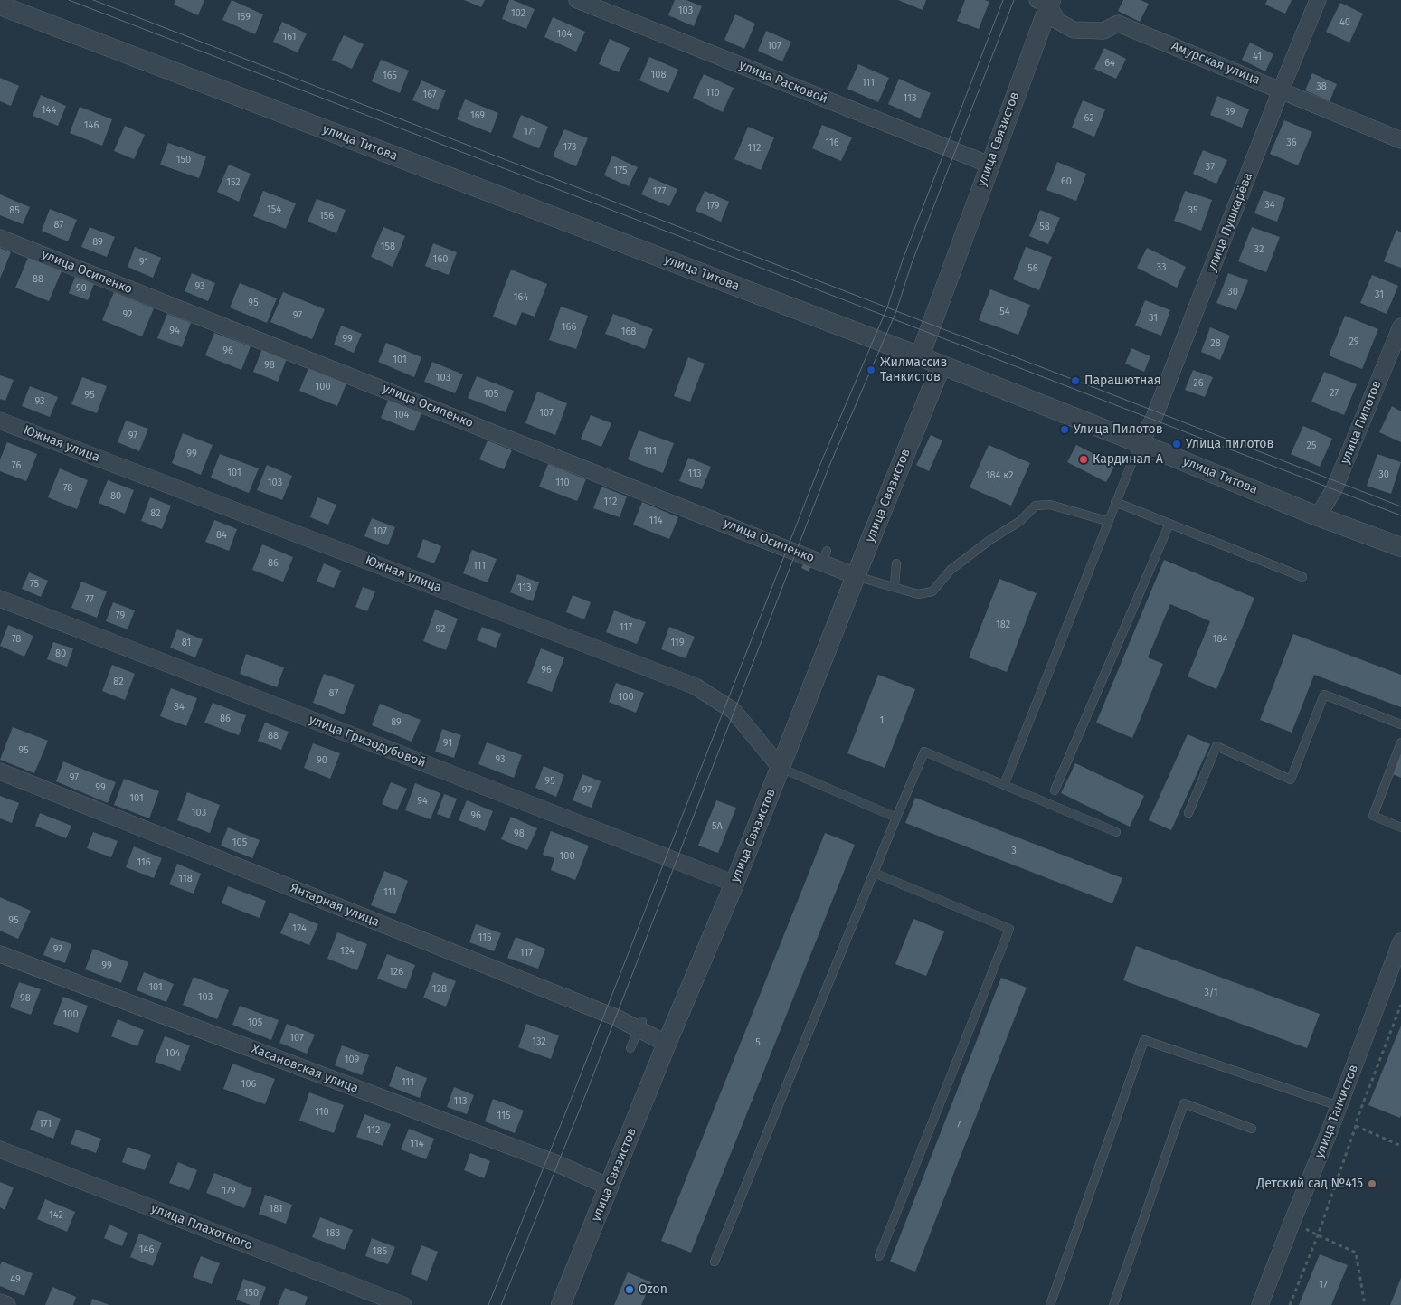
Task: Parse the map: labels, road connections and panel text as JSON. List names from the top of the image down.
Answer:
{
  "streets": {
    "street": [
      "Амурская улица",
      "улица Расковой",
      "улица Связистов",
      "улица Титова",
      "улица Пушкарёва",
      "улица Осипенко",
      "улица Пилотов",
      "Южная улица",
      "улица Гризодубовой",
      "Янтарная улица",
      "Хасановская улица",
      "улица Танкистов",
      "улица Плахотного"
    ]
  },
  "crossings": [
    ["Амурская улица", "улица Связистов"],
    ["Амурская улица", "улица Пушкарёва"],
    ["улица Расковой", "улица Связистов"],
    ["улица Связистов", "улица Титова"],
    ["улица Связистов", "улица Осипенко"],
    ["улица Связистов", "Южная улица"],
    ["улица Связистов", "улица Гризодубовой"],
    ["улица Связистов", "Янтарная улица"],
    ["улица Связистов", "Хасановская улица"],
    ["улица Титова", "улица Пушкарёва"],
    ["улица Титова", "улица Пилотов"]
  ],
  "places": [
    "Жилмассив Танкистов",
    "Парашютная",
    "Улица Пилотов",
    "Улица пилотов",
    "Кардинал-А",
    "Детский сад №415",
    "Ozon"
  ],
  "house_numbers": [
    "103",
    "102",
    "159",
    "40",
    "104",
    "161",
    "107",
    "41",
    "64",
    "108",
    "165",
    "111",
    "38",
    "110",
    "167",
    "113",
    "144",
    "39",
    "169",
    "62",
    "146",
    "171",
    "116",
    "36",
    "173",
    "112",
    "150",
    "37",
    "175",
    "60",
    "152",
    "177",
    "34",
    "179",
    "154",
    "85",
    "35",
    "156",
    "87",
    "58",
    "89",
    "158",
    "32",
    "160",
    "91",
    "33",
    "56",
    "88",
    "93",
    "90",
    "30",
    "31",
    "164",
    "95",
    "54",
    "92",
    "97",
    "31",
    "166",
    "94",
    "168",
    "99",
    "29",
    "28",
    "96",
    "101",
    "98",
    "103",
    "26",
    "100",
    "27",
    "105",
    "95",
    "93",
    "107",
    "104",
    "97",
    "25",
    "111",
    "99",
    "76",
    "101",
    "113",
    "30",
    "184 к2",
    "103",
    "110",
    "78",
    "80",
    "112",
    "82",
    "114",
    "107",
    "84",
    "86",
    "111",
    "75",
    "113",
    "77",
    "79",
    "182",
    "117",
    "92",
    "78",
    "184",
    "81",
    "119",
    "80",
    "96",
    "82",
    "87",
    "100",
    "84",
    "86",
    "1",
    "89",
    "88",
    "91",
    "95",
    "93",
    "90",
    "97",
    "95",
    "99",
    "97",
    "101",
    "94",
    "103",
    "96",
    "5А",
    "98",
    "105",
    "3",
    "100",
    "116",
    "118",
    "111",
    "95",
    "124",
    "115",
    "97",
    "124",
    "117",
    "99",
    "126",
    "101",
    "128",
    "3/1",
    "103",
    "98",
    "100",
    "105",
    "107",
    "132",
    "5",
    "104",
    "109",
    "111",
    "106",
    "113",
    "110",
    "115",
    "171",
    "7",
    "112",
    "114",
    "179",
    "181",
    "142",
    "183",
    "146",
    "185",
    "49",
    "17",
    "150"
  ]
}
